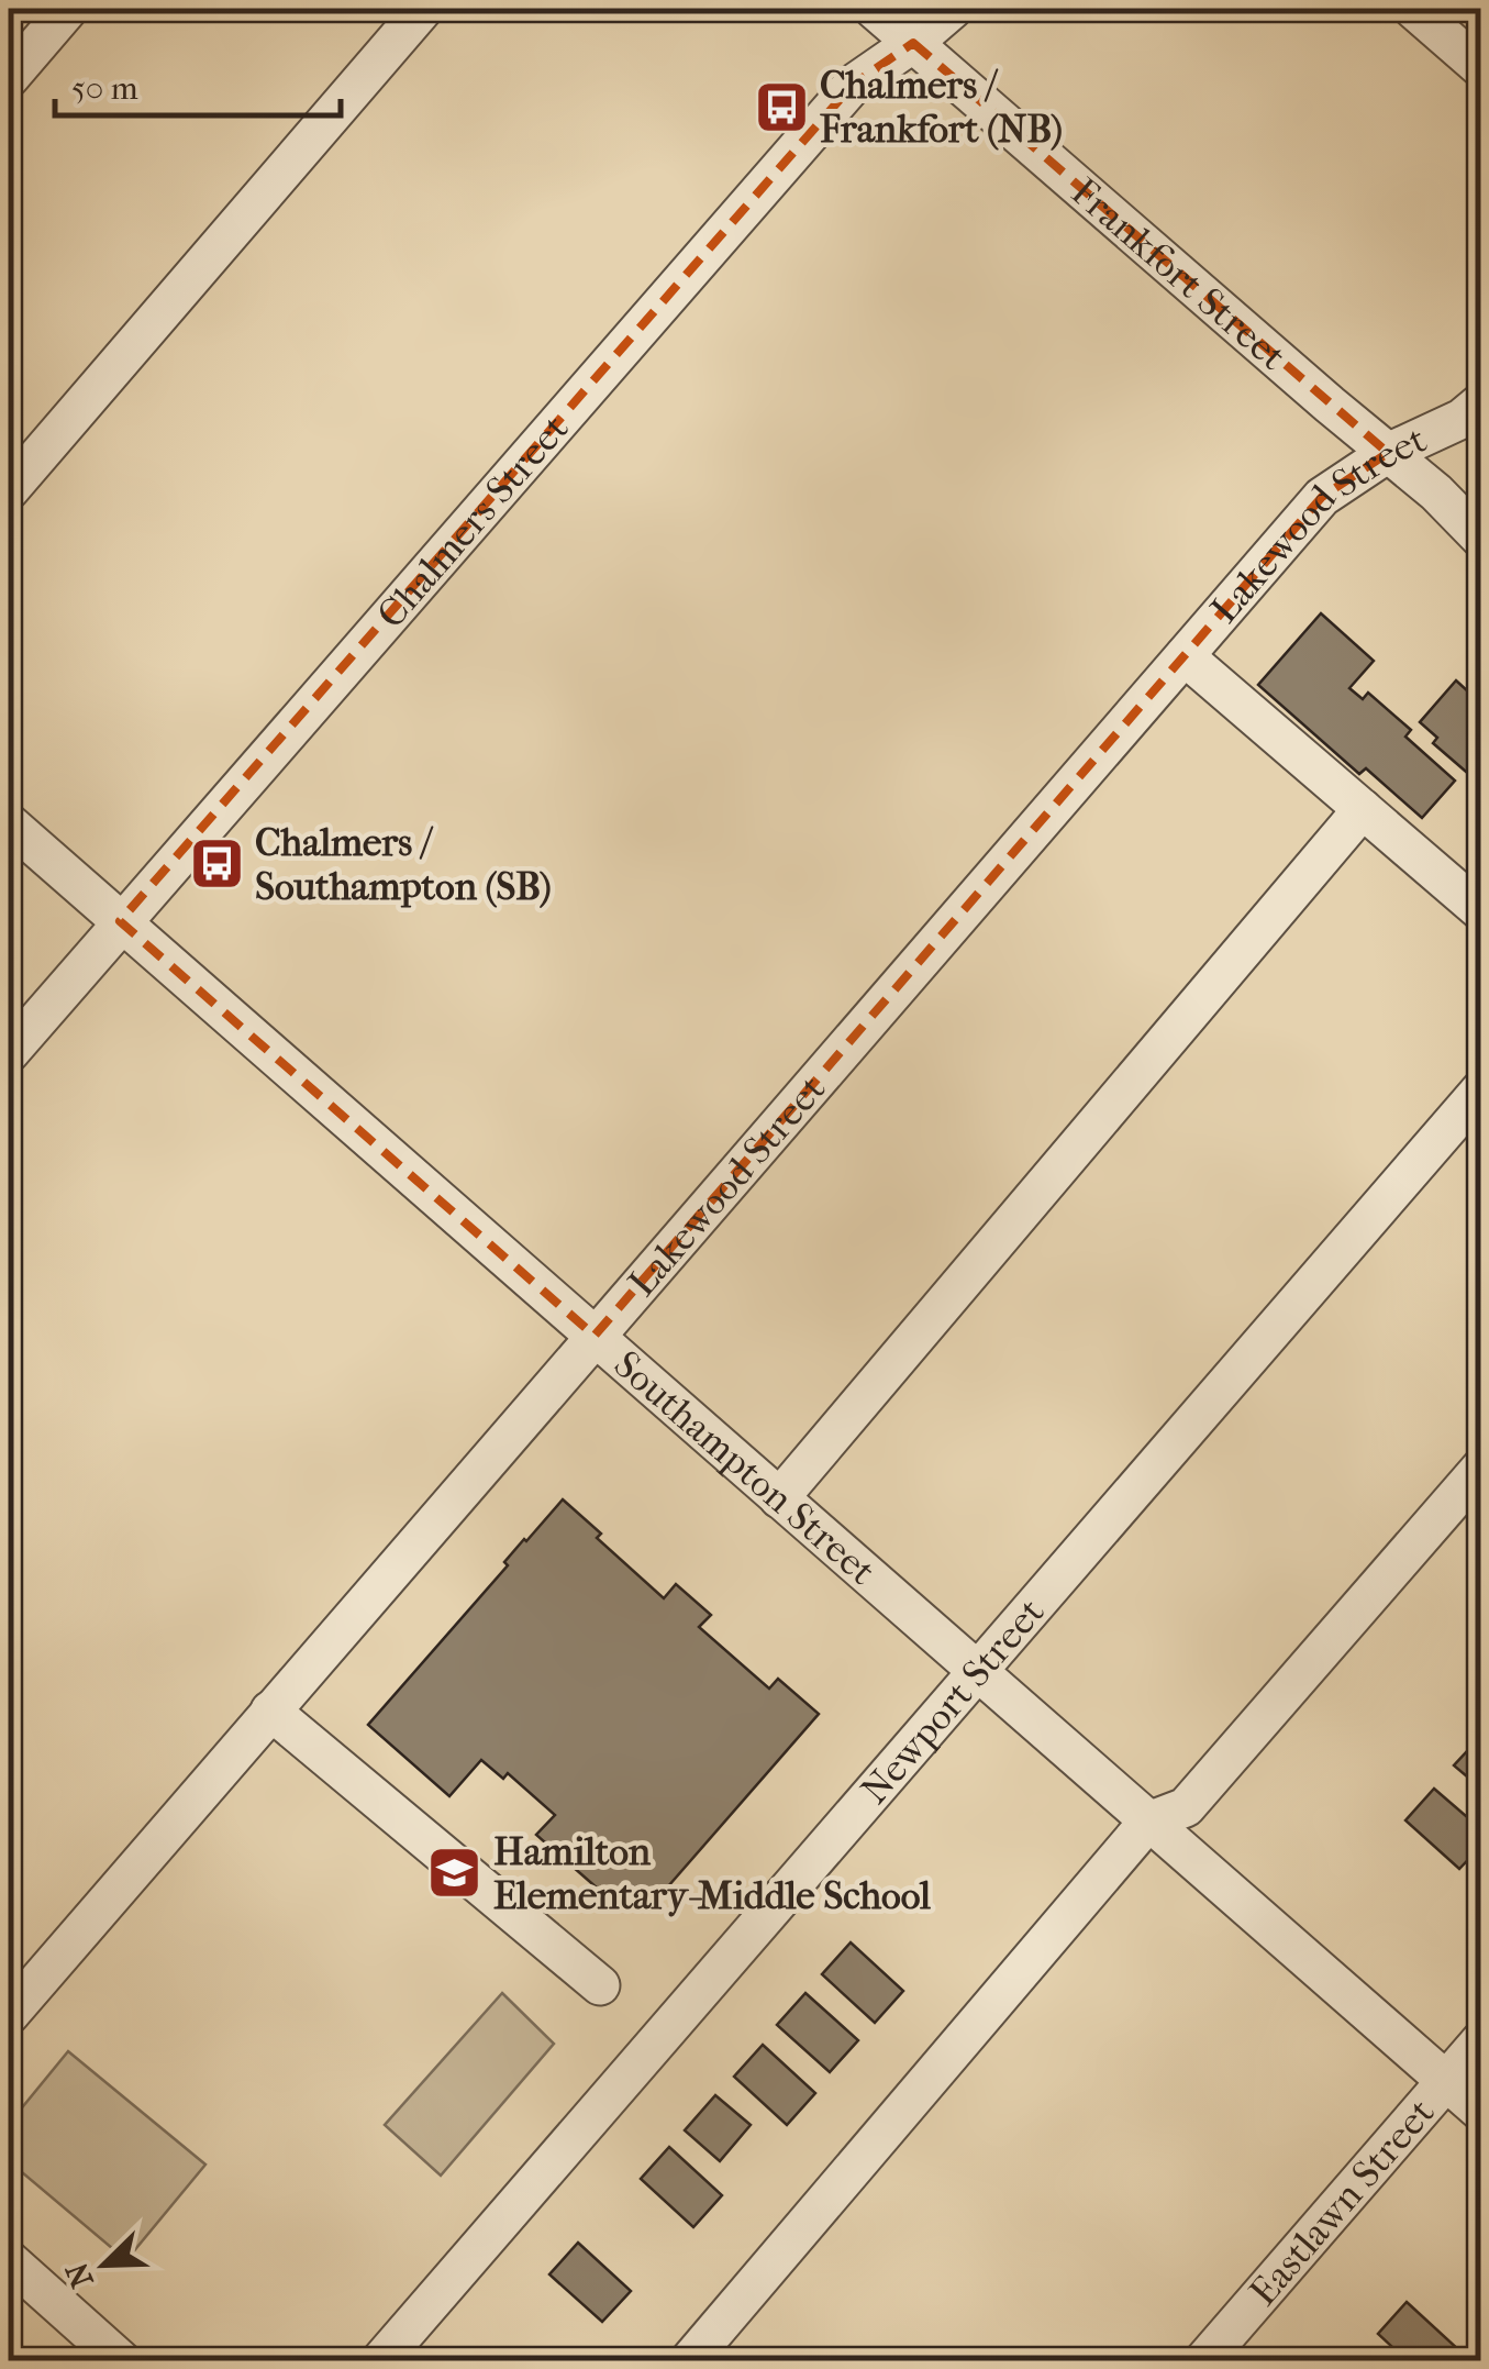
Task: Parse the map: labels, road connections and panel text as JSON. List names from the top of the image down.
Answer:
{
  "streets": {
    "street": [
      "Frankfort Street",
      "Chalmers Street",
      "Lakewood Street",
      "Southampton Street",
      "Newport Street",
      "Eastlawn Street"
    ]
  },
  "crossings": [
    ["Frankfort Street", "Chalmers Street"],
    ["Frankfort Street", "Lakewood Street"],
    ["Chalmers Street", "Southampton Street"],
    ["Lakewood Street", "Southampton Street"],
    ["Southampton Street", "Newport Street"],
    ["Southampton Street", "Eastlawn Street"]
  ],
  "places": {
    "bus stop": ["Chalmers / Frankfort (NB)", "Chalmers / Southampton (SB)"],
    "school or university": ["Hamilton Elementary-Middle School"]
  },
  "scale_bar": "50 m",
  "north": "bottom left"
}
